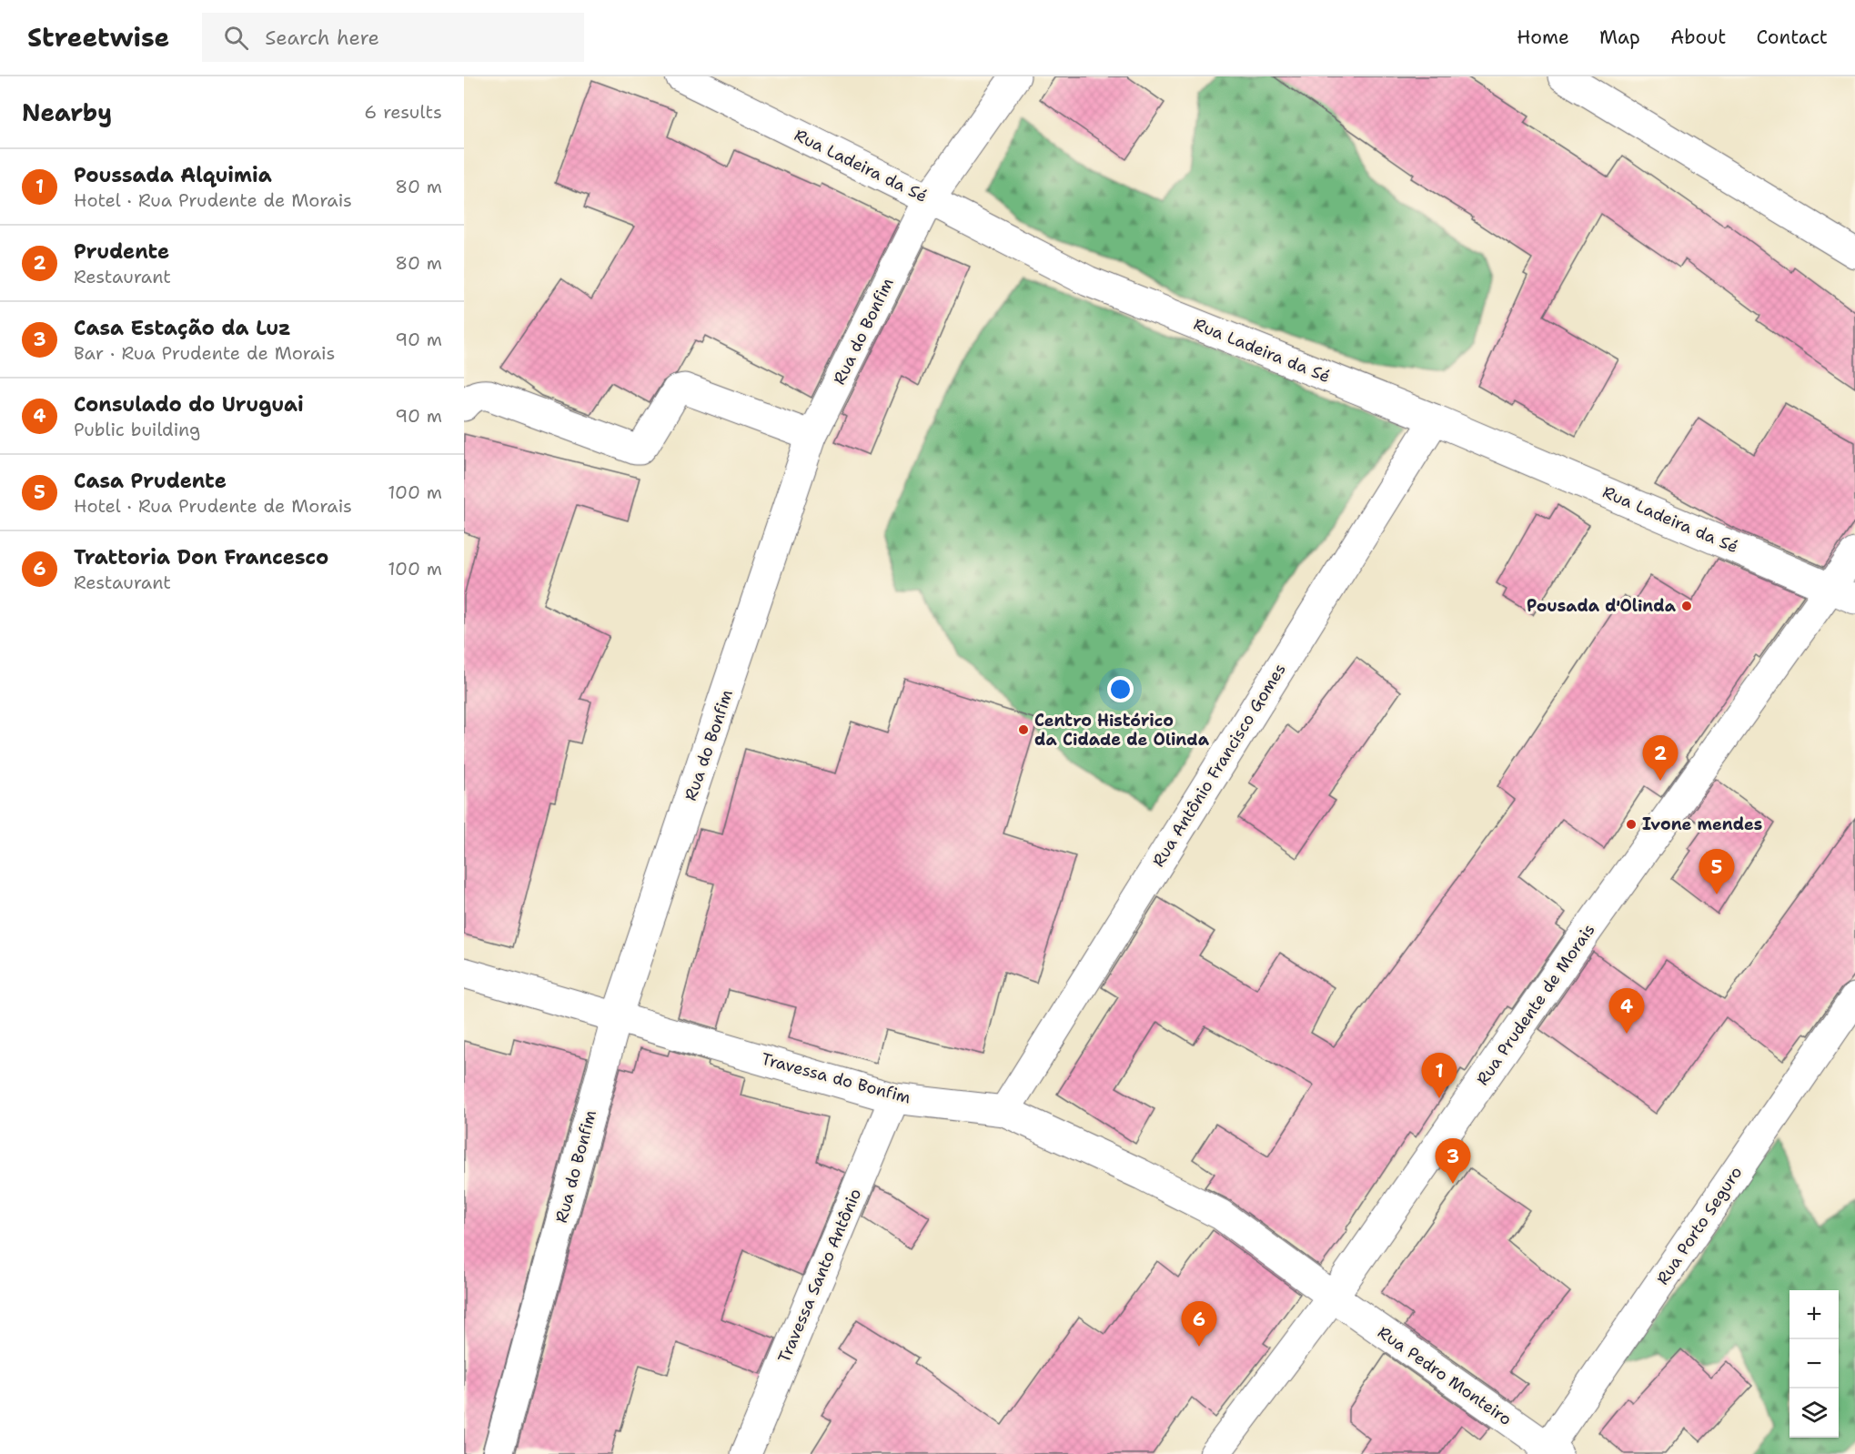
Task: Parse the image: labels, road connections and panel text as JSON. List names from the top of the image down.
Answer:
{
  "streets": {
    "street": [
      "Rua Ladeira da Sé",
      "Rua do Bonfim",
      "Rua Antônio Francisco Gomes",
      "Rua Prudente de Morais",
      "Travessa do Bonfim",
      "Rua Porto Seguro",
      "Travessa Santo Antônio",
      "Rua Pedro Monteiro"
    ]
  },
  "crossings": [
    ["Rua Ladeira da Sé", "Rua do Bonfim"],
    ["Rua Ladeira da Sé", "Rua Antônio Francisco Gomes"],
    ["Rua Ladeira da Sé", "Rua Prudente de Morais"],
    ["Rua do Bonfim", "Travessa do Bonfim"],
    ["Rua Antônio Francisco Gomes", "Travessa do Bonfim"],
    ["Rua Prudente de Morais", "Travessa do Bonfim"],
    ["Rua Prudente de Morais", "Rua Pedro Monteiro"],
    ["Travessa do Bonfim", "Travessa Santo Antônio"],
    ["Travessa do Bonfim", "Rua Pedro Monteiro"],
    ["Rua Porto Seguro", "Rua Pedro Monteiro"]
  ],
  "places": ["Pousada d'Olinda", "Centro Histórico da Cidade de Olinda", "Ivone mendes"],
  "page": {
    "header": "Streetwise",
    "search": "Search here",
    "nav": [
      "Home",
      "Map",
      "About",
      "Contact"
    ],
    "heading": ["Nearby", "6 results"],
    "list": [
      {
        "mark": "1",
        "name": "Poussada Alquimia",
        "note": "Hotel · Rua Prudente de Morais",
        "value": "80 m"
      },
      {
        "mark": "2",
        "name": "Prudente",
        "note": "Restaurant",
        "value": "80 m"
      },
      {
        "mark": "3",
        "name": "Casa Estação da Luz",
        "note": "Bar · Rua Prudente de Morais",
        "value": "90 m"
      },
      {
        "mark": "4",
        "name": "Consulado do Uruguai",
        "note": "Public building",
        "value": "90 m"
      },
      {
        "mark": "5",
        "name": "Casa Prudente",
        "note": "Hotel · Rua Prudente de Morais",
        "value": "100 m"
      },
      {
        "mark": "6",
        "name": "Trattoria Don Francesco",
        "note": "Restaurant",
        "value": "100 m"
      }
    ],
    "pins": [
      "2",
      "5",
      "4",
      "1",
      "3",
      "6"
    ],
    "map_buttons": ["+", "−"]
  }
}
